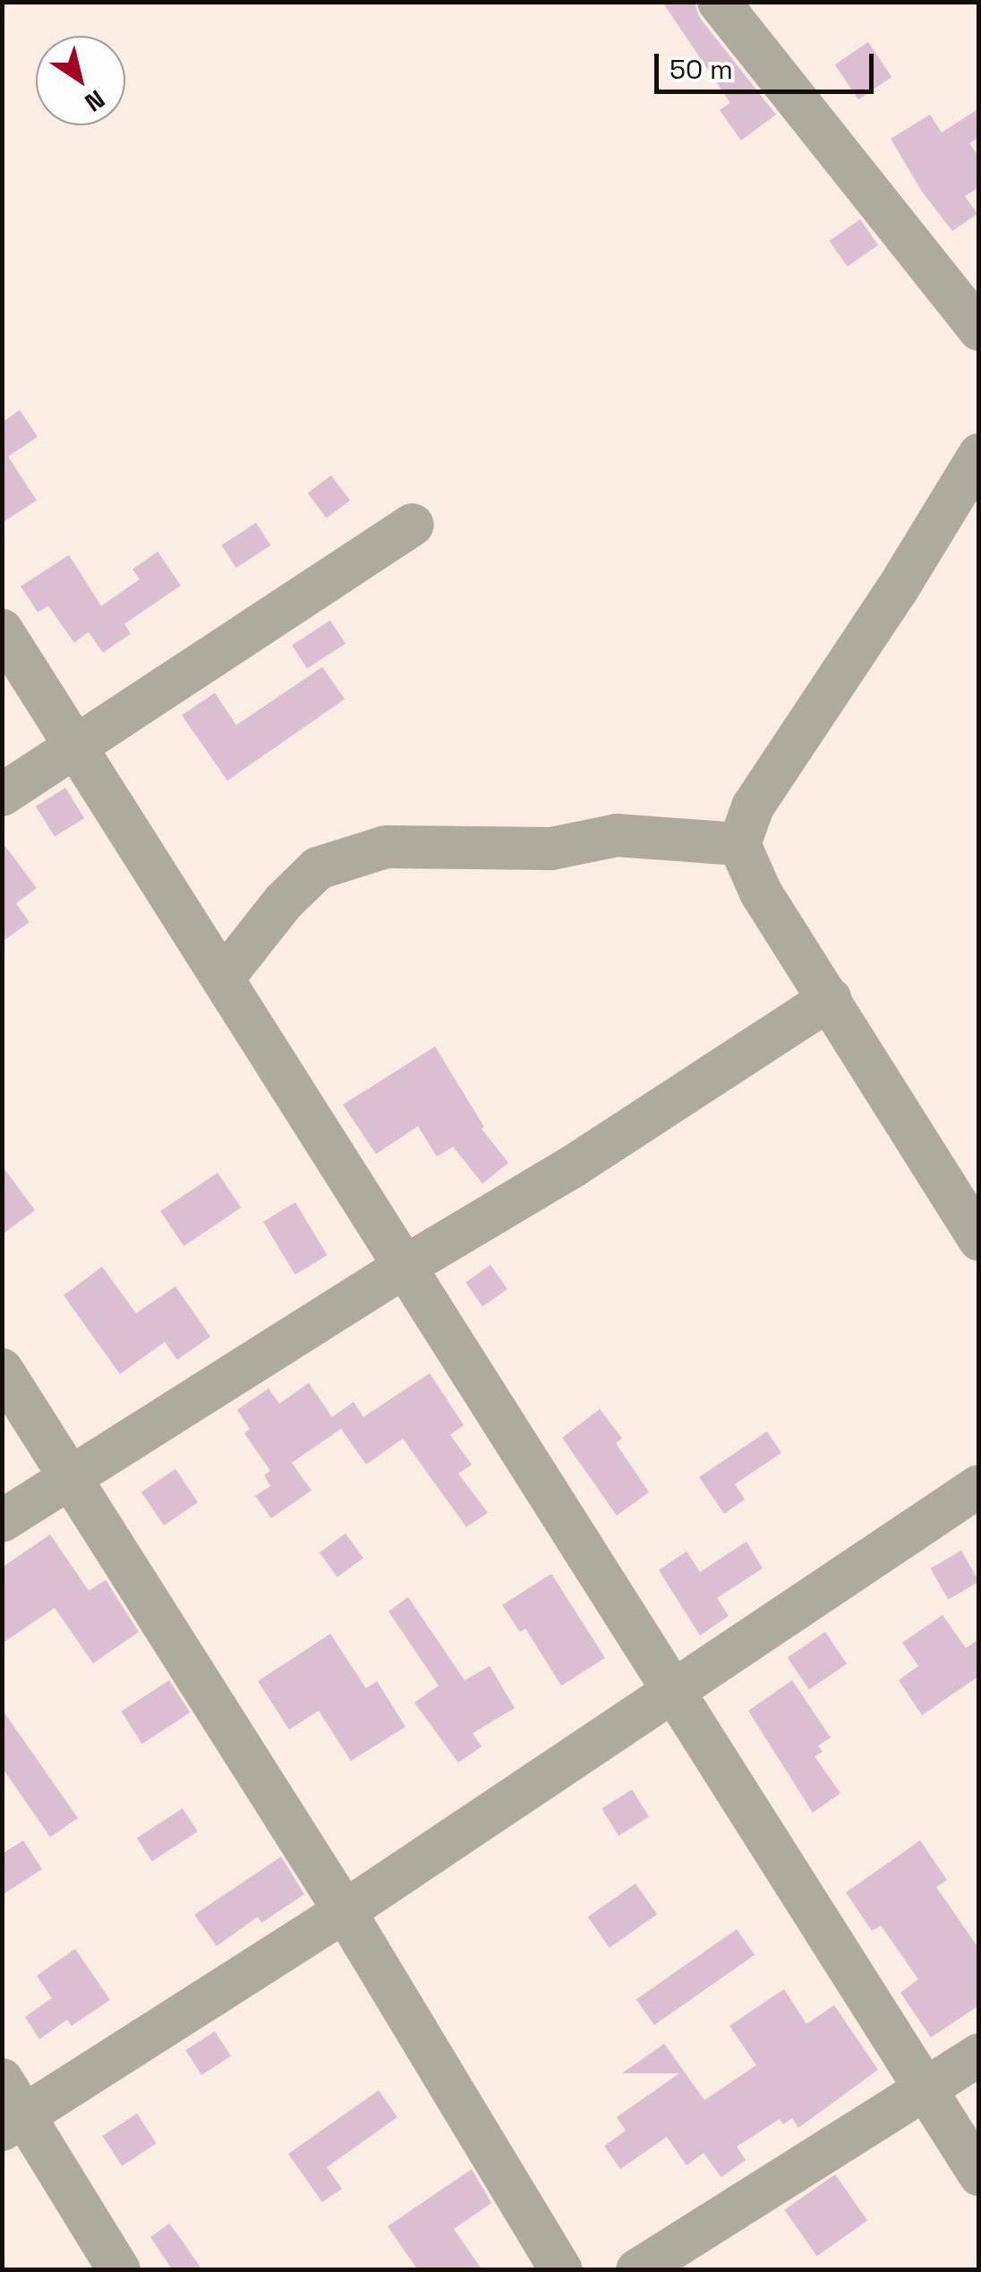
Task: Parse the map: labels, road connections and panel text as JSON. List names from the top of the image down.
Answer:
{
  "scale_bar": "50 m",
  "north": "bottom right"
}
